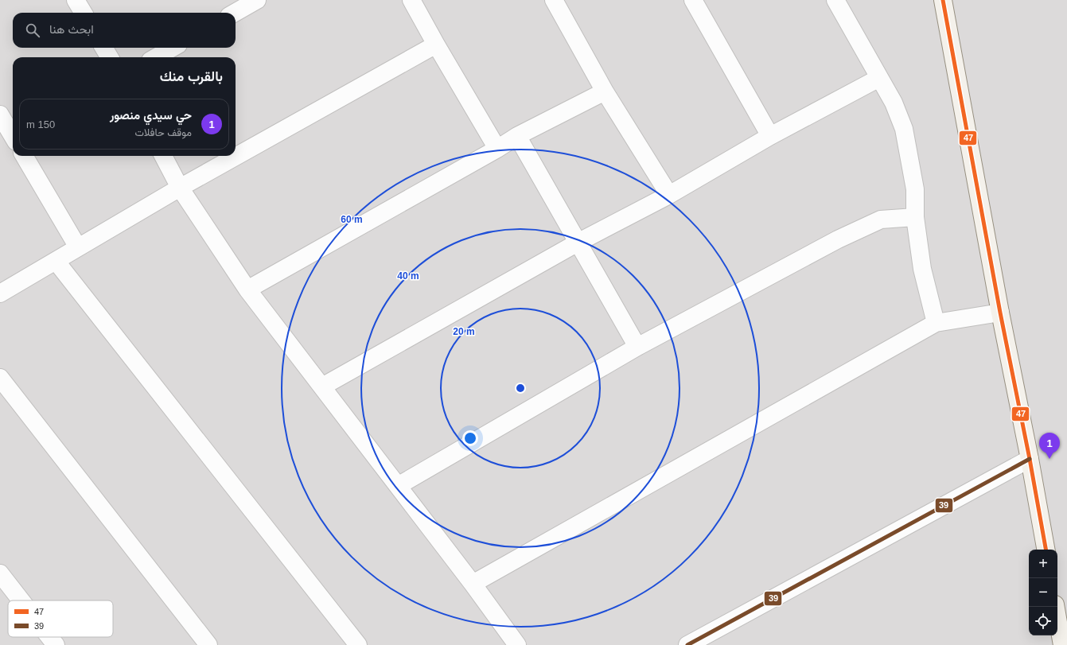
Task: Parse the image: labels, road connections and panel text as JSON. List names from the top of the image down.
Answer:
{
  "lines": ["transit line 47", "transit line 39"],
  "legend": ["47", "39"],
  "page": {
    "search": "ابحث هنا",
    "heading": "بالقرب منك",
    "list": [
      {
        "mark": "1",
        "name": "حي سيدي منصور",
        "note": "موقف حافلات",
        "value": "150 m"
      }
    ],
    "pins": "1",
    "map_buttons": ["+", "−"]
  },
  "rings": ["60 m", "40 m", "20 m"]
}
